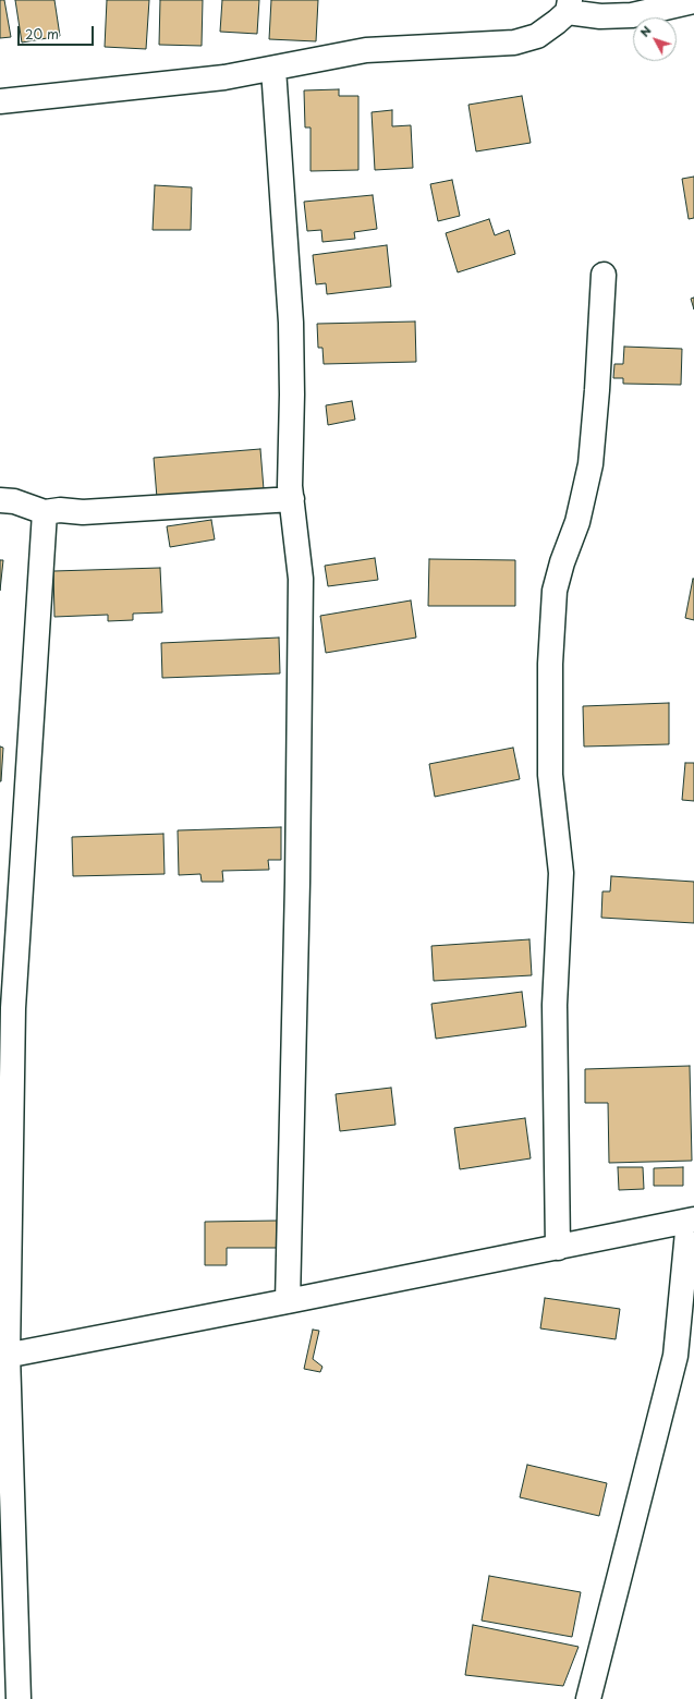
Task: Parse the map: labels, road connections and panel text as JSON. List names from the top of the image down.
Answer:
{
  "scale_bar": "20 m",
  "north": "top left"
}
